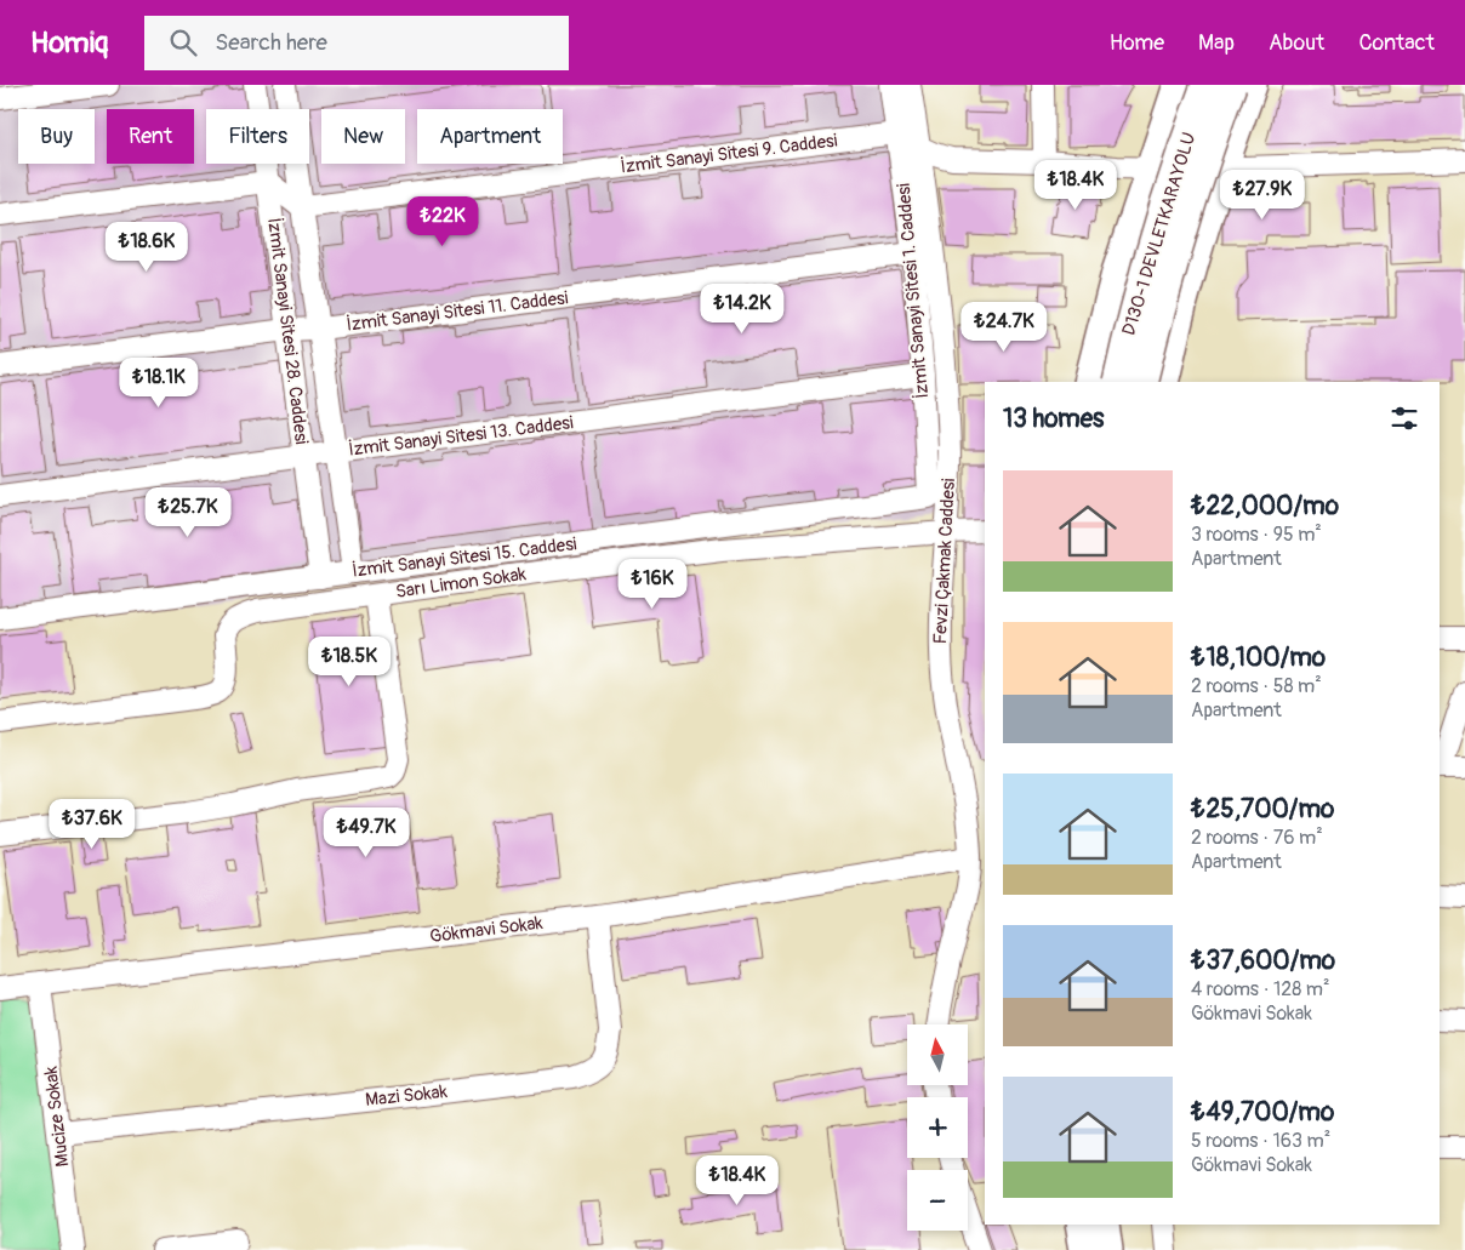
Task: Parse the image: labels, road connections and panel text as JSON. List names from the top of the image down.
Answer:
{
  "streets": {
    "highway": ["D130-1 DEVLETKARAYOLU"],
    "street": [
      "İzmit Sanayi Sitesi 9. Caddesi",
      "İzmit Sanayi Sitesi 1. Caddesi",
      "İzmit Sanayi Sitesi 11. Caddesi",
      "İzmit Sanayi Sitesi 28. Caddesi",
      "İzmit Sanayi Sitesi 13. Caddesi",
      "İzmit Sanayi Sitesi 15. Caddesi",
      "Fevzi Çakmak Caddesi",
      "Sarı Limon Sokak",
      "Gökmavi Sokak",
      "Mazi Sokak",
      "Mucize Sokak"
    ]
  },
  "crossings": [
    ["İzmit Sanayi Sitesi 9. Caddesi", "İzmit Sanayi Sitesi 1. Caddesi"],
    ["İzmit Sanayi Sitesi 9. Caddesi", "İzmit Sanayi Sitesi 28. Caddesi"],
    ["İzmit Sanayi Sitesi 1. Caddesi", "İzmit Sanayi Sitesi 11. Caddesi"],
    ["İzmit Sanayi Sitesi 1. Caddesi", "İzmit Sanayi Sitesi 13. Caddesi"],
    ["İzmit Sanayi Sitesi 1. Caddesi", "İzmit Sanayi Sitesi 15. Caddesi"],
    ["İzmit Sanayi Sitesi 11. Caddesi", "İzmit Sanayi Sitesi 28. Caddesi"],
    ["İzmit Sanayi Sitesi 28. Caddesi", "İzmit Sanayi Sitesi 13. Caddesi"],
    ["İzmit Sanayi Sitesi 28. Caddesi", "İzmit Sanayi Sitesi 15. Caddesi"],
    ["Fevzi Çakmak Caddesi", "Sarı Limon Sokak"],
    ["Fevzi Çakmak Caddesi", "Gökmavi Sokak"],
    ["Gökmavi Sokak", "Mazi Sokak"],
    ["Gökmavi Sokak", "Mucize Sokak"],
    ["Mazi Sokak", "Mucize Sokak"]
  ],
  "north": "top",
  "page": {
    "header": "Homiq",
    "search": "Search here",
    "nav": [
      "Home",
      "Map",
      "About",
      "Contact"
    ],
    "chip": [
      "Buy",
      "Rent",
      "Filters",
      "New",
      "Apartment"
    ],
    "price": [
      "₺18.4K",
      "₺27.9K",
      "₺22K",
      "₺18.6K",
      "₺14.2K",
      "₺24.7K",
      "₺18.1K",
      "₺25.7K",
      "₺16K",
      "₺18.5K",
      "₺37.6K",
      "₺49.7K",
      "₺18.4K"
    ],
    "heading": "13 homes",
    "list": [
      {
        "name": "₺22,000/mo",
        "note": "3 rooms · 95 m² · Apartment"
      },
      {
        "name": "₺18,100/mo",
        "note": "2 rooms · 58 m² · Apartment"
      },
      {
        "name": "₺25,700/mo",
        "note": "2 rooms · 76 m² · Apartment"
      },
      {
        "name": "₺37,600/mo",
        "note": "4 rooms · 128 m² · Gökmavi Sokak"
      },
      {
        "name": "₺49,700/mo",
        "note": "5 rooms · 163 m² · Gökmavi Sokak"
      }
    ],
    "map_buttons": ["+", "−"]
  }
}
